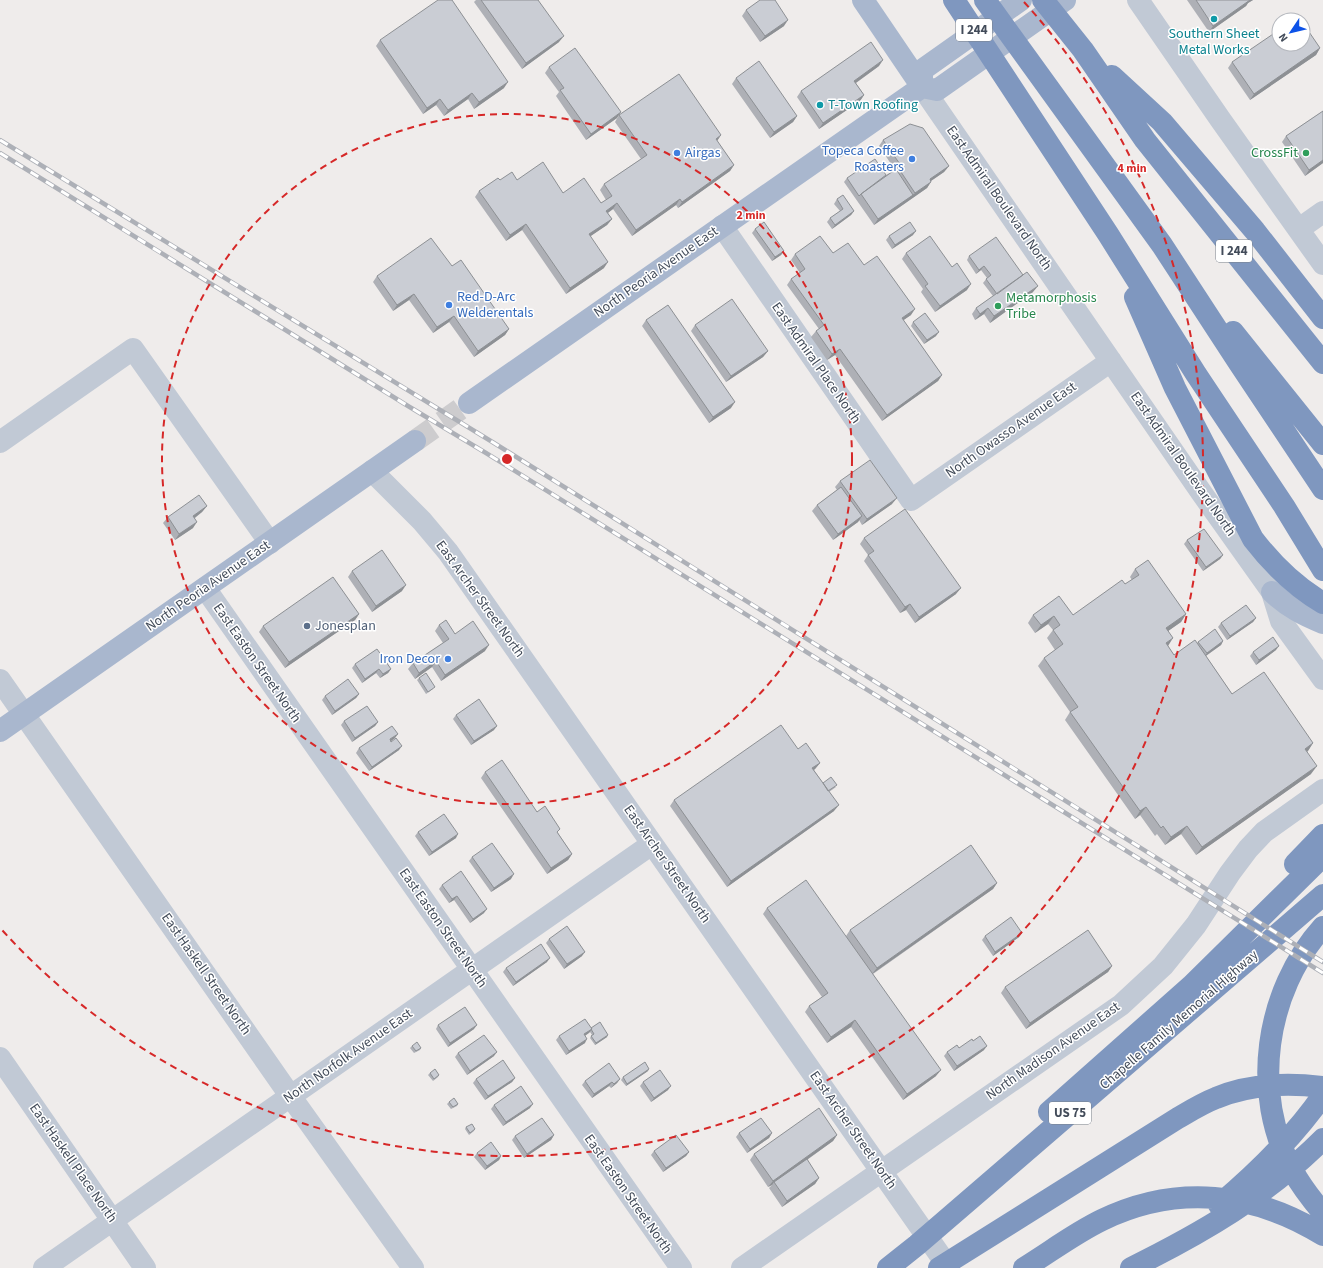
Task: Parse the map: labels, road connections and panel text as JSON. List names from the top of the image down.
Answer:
{
  "streets": {
    "highway": ["I 244", "Chapelle Family Memorial Highway", "US 75"],
    "main road": ["East Admiral Boulevard North", "North Peoria Avenue East"],
    "street": [
      "East Admiral Place North",
      "North Owasso Avenue East",
      "East Archer Street North",
      "East Easton Street North",
      "East Haskell Street North",
      "North Madison Avenue East",
      "North Norfolk Avenue East",
      "East Haskell Place North"
    ]
  },
  "crossings": [
    ["East Admiral Boulevard North", "North Peoria Avenue East"],
    ["East Admiral Boulevard North", "North Owasso Avenue East"],
    ["North Peoria Avenue East", "East Admiral Place North"],
    ["North Peoria Avenue East", "East Archer Street North"],
    ["North Peoria Avenue East", "East Easton Street North"],
    ["North Peoria Avenue East", "East Haskell Street North"],
    ["East Admiral Place North", "North Owasso Avenue East"],
    ["East Archer Street North", "North Madison Avenue East"],
    ["East Archer Street North", "North Norfolk Avenue East"],
    ["East Easton Street North", "North Norfolk Avenue East"],
    ["East Haskell Street North", "North Norfolk Avenue East"],
    ["North Norfolk Avenue East", "East Haskell Place North"]
  ],
  "places": [
    "Southern Sheet Metal Works",
    "T-Town Roofing",
    "Airgas",
    "CrossFit",
    "Topeca Coffee Roasters",
    "Red-D-Arc Welderentals",
    "Metamorphosis Tribe",
    "Jonesplan",
    "Iron Decor"
  ],
  "north": "bottom left",
  "rings": ["4 min", "2 min"]
}
